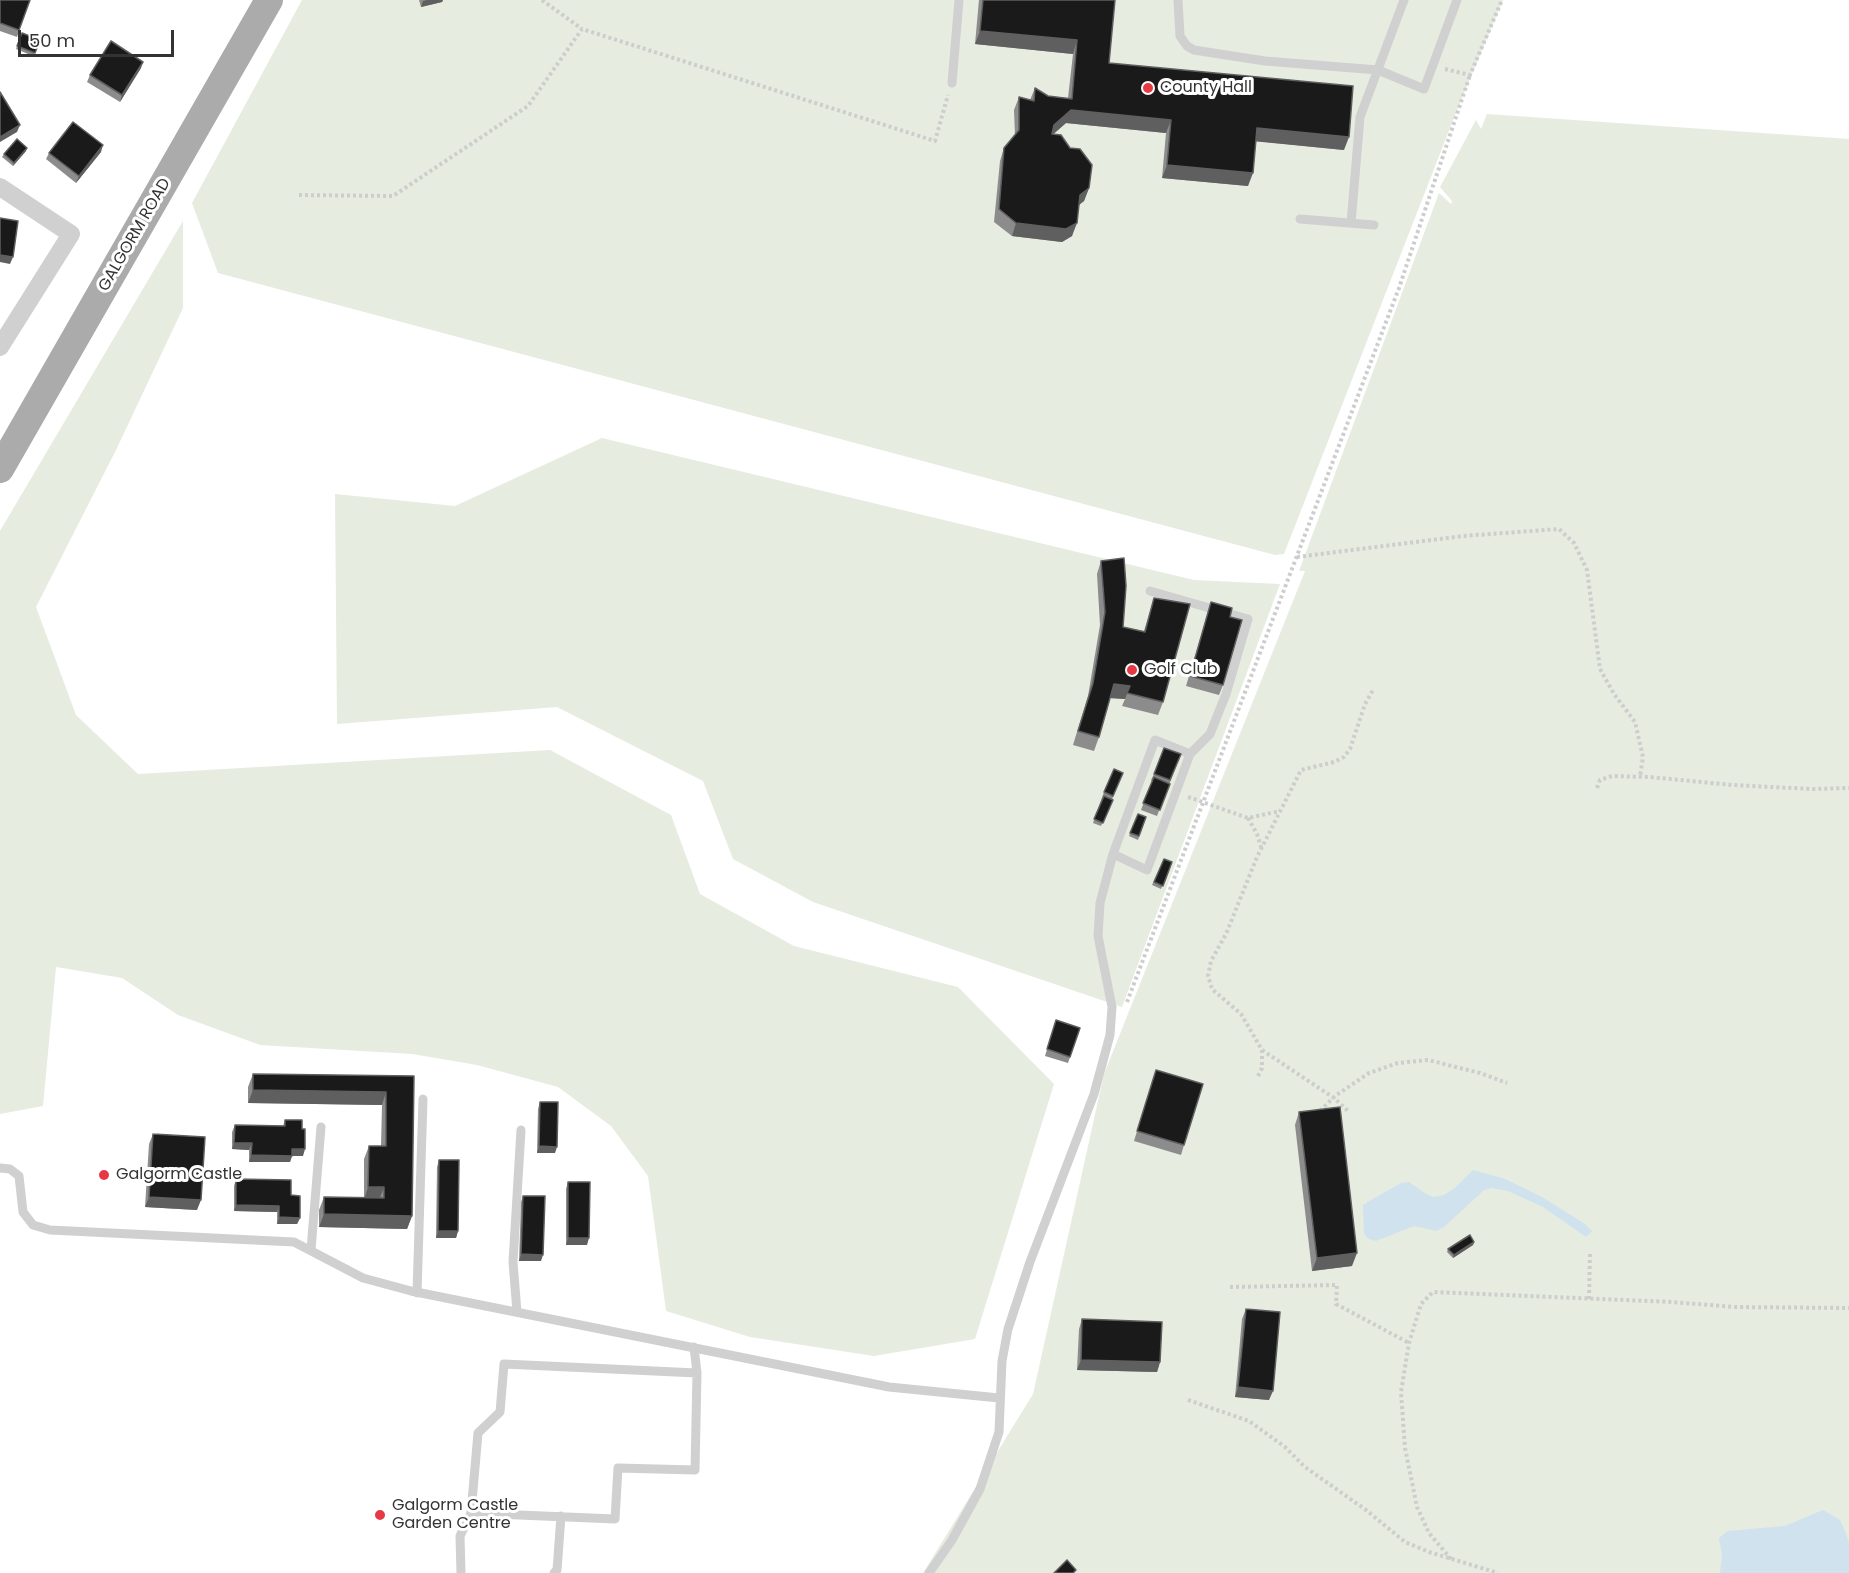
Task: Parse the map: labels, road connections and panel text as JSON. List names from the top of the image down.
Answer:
{
  "streets": {
    "main road": ["GALGORM ROAD"]
  },
  "places": [
    "County Hall",
    "Golf Club",
    "Galgorm Castle",
    "Galgorm Castle Garden Centre"
  ],
  "scale_bar": "50 m"
}
